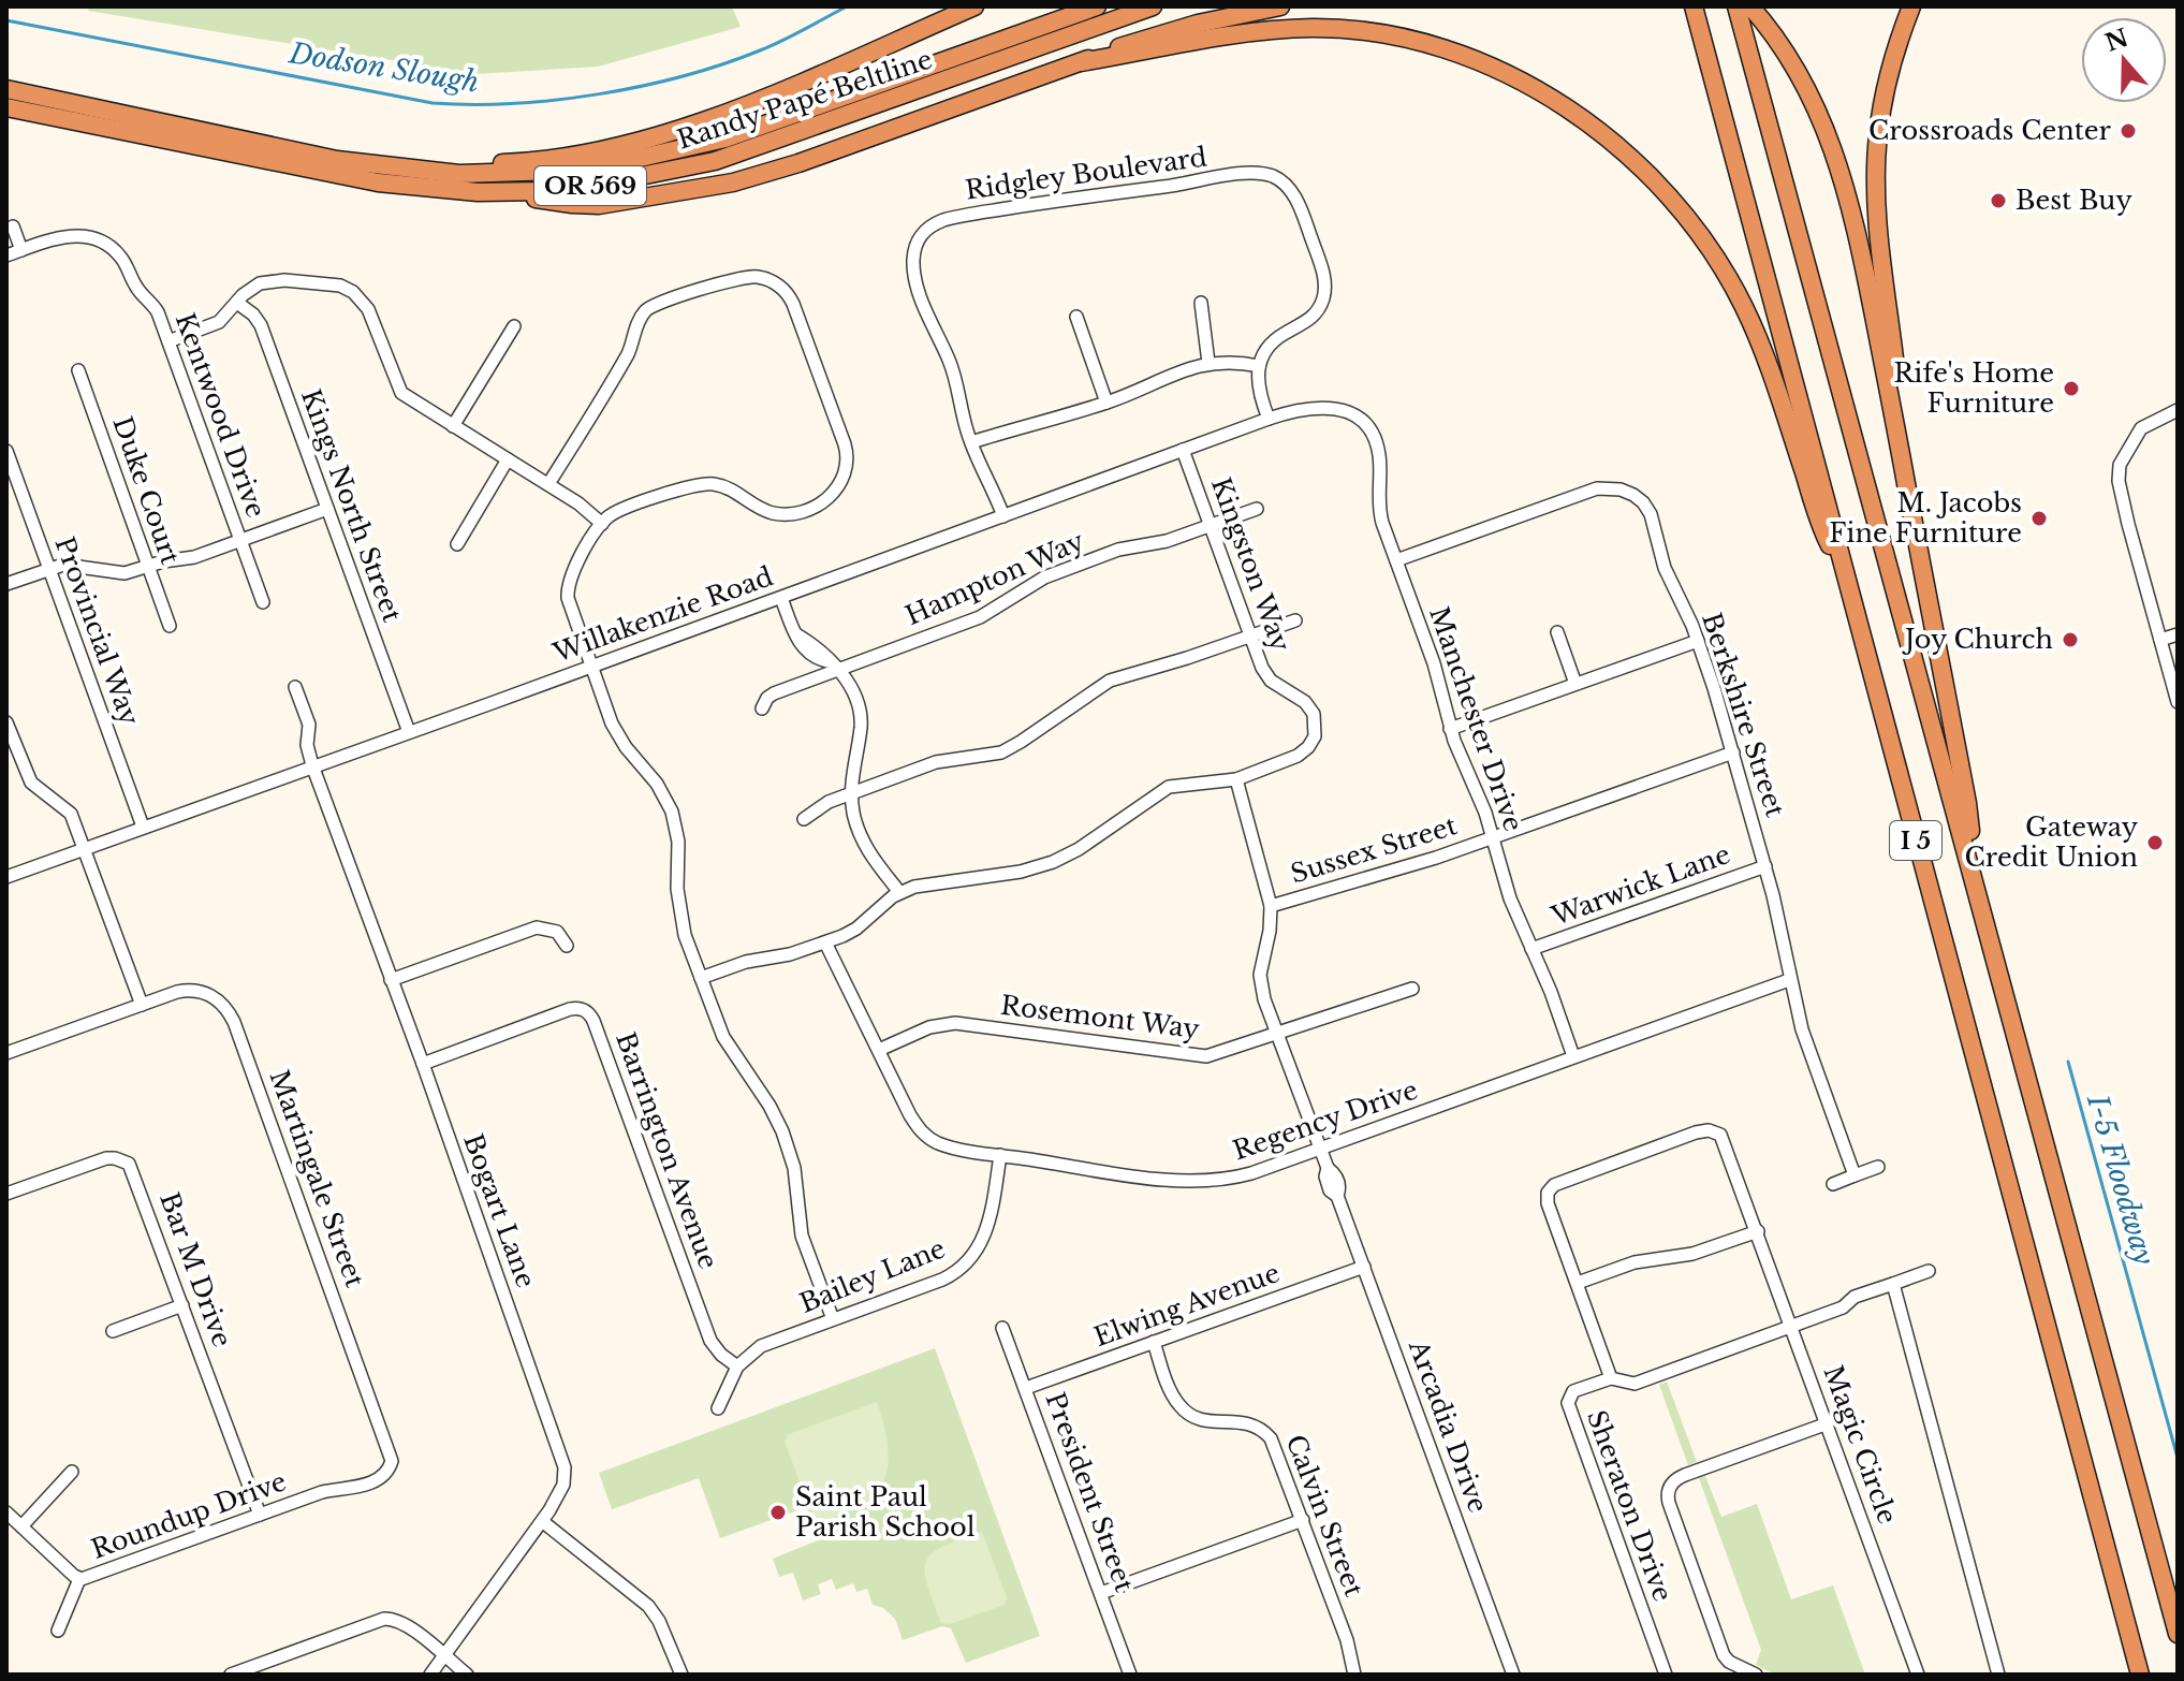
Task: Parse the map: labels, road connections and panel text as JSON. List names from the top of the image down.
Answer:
{
  "streets": {
    "highway": ["Randy Papé Beltline", "OR 569", "I 5"],
    "street": [
      "Ridgley Boulevard",
      "Kentwood Drive",
      "Duke Court",
      "Kings North Street",
      "Kingston Way",
      "Hampton Way",
      "Willakenzie Road",
      "Provincial Way",
      "Berkshire Street",
      "Manchester Drive",
      "Sussex Street",
      "Warwick Lane",
      "Rosemont Way",
      "Regency Drive",
      "Barrington Avenue",
      "Martingale Street",
      "Bogart Lane",
      "Bar M Drive",
      "Bailey Lane",
      "Elwing Avenue",
      "Arcadia Drive",
      "Magic Circle",
      "President Street",
      "Sheraton Drive",
      "Roundup Drive",
      "Calvin Street"
    ]
  },
  "crossings": [
    ["Kings North Street", "Willakenzie Road"],
    ["Kingston Way", "Hampton Way"],
    ["Kingston Way", "Willakenzie Road"],
    ["Kingston Way", "Arcadia Drive"],
    ["Willakenzie Road", "Provincial Way"],
    ["Willakenzie Road", "Manchester Drive"],
    ["Willakenzie Road", "Bogart Lane"],
    ["Berkshire Street", "Manchester Drive"],
    ["Berkshire Street", "Sussex Street"],
    ["Berkshire Street", "Warwick Lane"],
    ["Berkshire Street", "Regency Drive"],
    ["Manchester Drive", "Sussex Street"],
    ["Manchester Drive", "Warwick Lane"],
    ["Manchester Drive", "Regency Drive"],
    ["Sussex Street", "Arcadia Drive"],
    ["Rosemont Way", "Regency Drive"],
    ["Rosemont Way", "Arcadia Drive"],
    ["Regency Drive", "Bailey Lane"],
    ["Regency Drive", "Arcadia Drive"],
    ["Barrington Avenue", "Bogart Lane"],
    ["Barrington Avenue", "Bailey Lane"],
    ["Martingale Street", "Roundup Drive"],
    ["Bar M Drive", "Roundup Drive"],
    ["Elwing Avenue", "Arcadia Drive"],
    ["Elwing Avenue", "President Street"],
    ["Elwing Avenue", "Calvin Street"]
  ],
  "water": ["Dodson Slough", "I-5 Floodway"],
  "places": [
    "Crossroads Center",
    "Best Buy",
    "Rife's Home Furniture",
    "M. Jacobs Fine Furniture",
    "Joy Church",
    "Gateway Credit Union",
    "Saint Paul Parish School"
  ],
  "north": "top"
}
